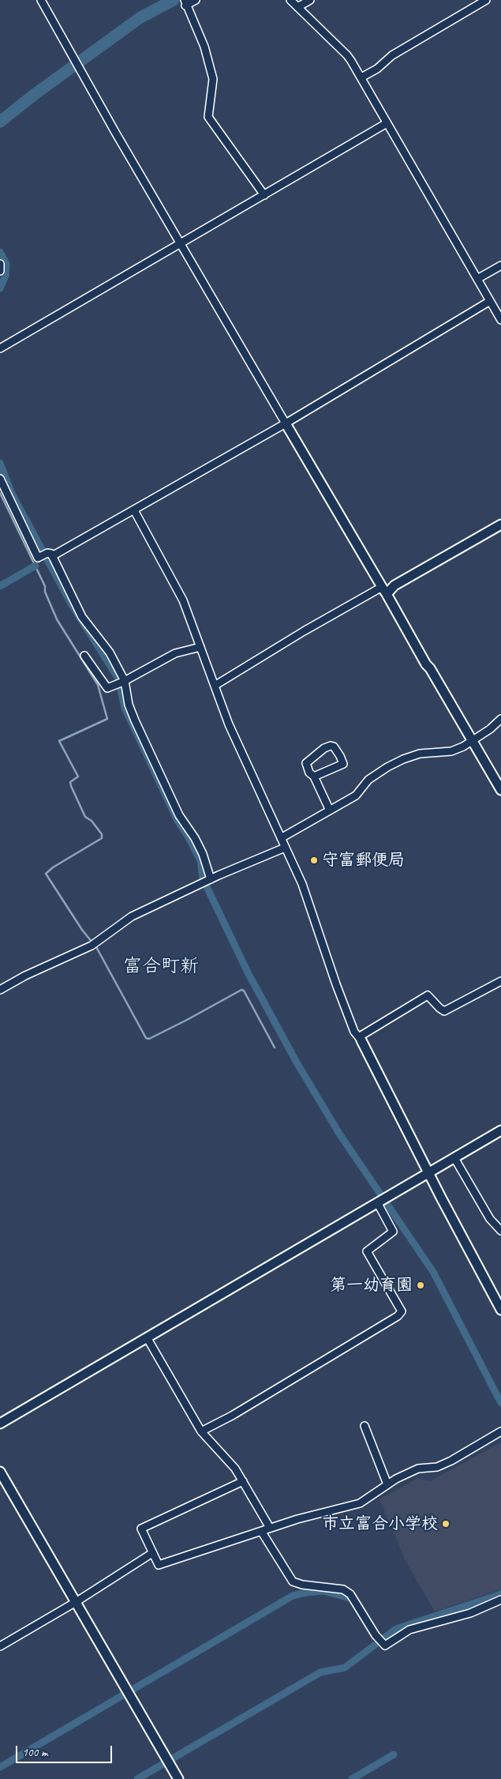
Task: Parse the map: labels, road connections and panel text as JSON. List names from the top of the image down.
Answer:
{
  "districts": ["富合町新"],
  "places": ["守富郵便局", "第一幼育園", "市立富合小学校"],
  "scale_bar": "100 m"
}
